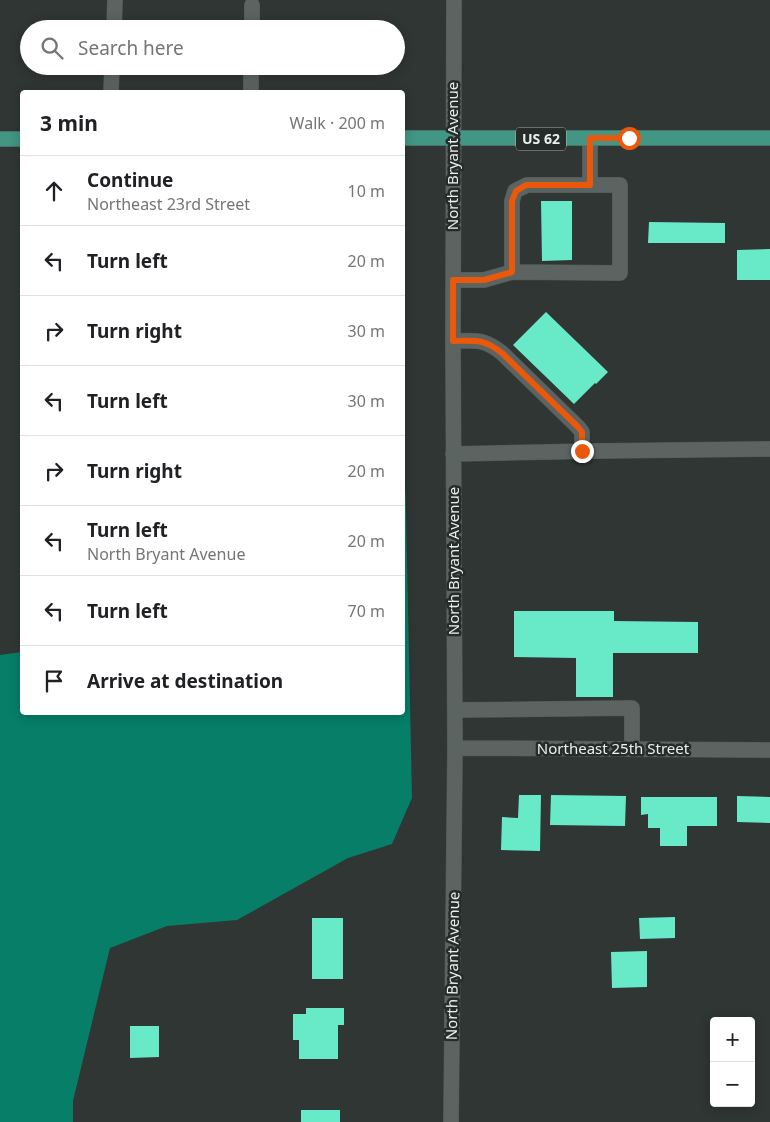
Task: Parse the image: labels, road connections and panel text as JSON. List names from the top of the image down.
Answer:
{
  "streets": {
    "main road": ["US 62"],
    "street": ["North Bryant Avenue", "Northeast 25th Street"]
  },
  "crossings": [
    ["US 62", "North Bryant Avenue"],
    ["North Bryant Avenue", "Northeast 25th Street"]
  ],
  "page": {
    "search": "Search here",
    "heading": ["3 min", "Walk · 200 m"],
    "list": [
      ["Continue", "Northeast 23rd Street", "10 m"],
      ["Turn left", "20 m"],
      ["Turn right", "30 m"],
      ["Turn left", "30 m"],
      ["Turn right", "20 m"],
      ["Turn left", "North Bryant Avenue", "20 m"],
      ["Turn left", "70 m"],
      "Arrive at destination"
    ],
    "map_buttons": ["+", "−"]
  }
}
